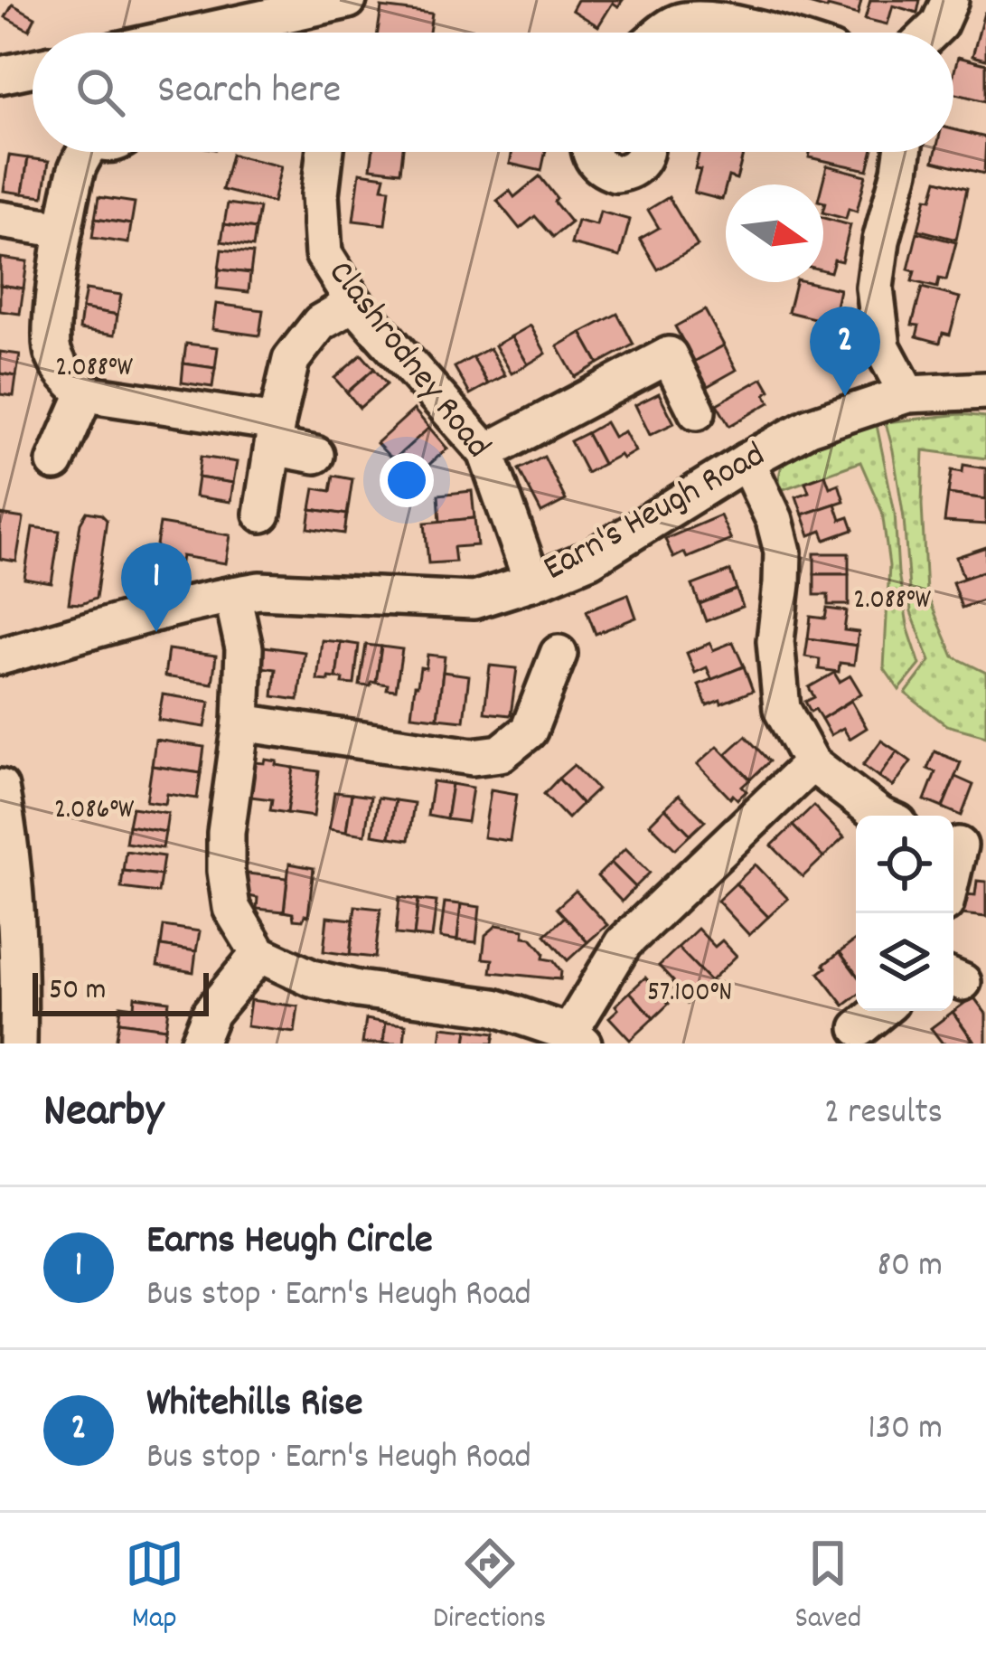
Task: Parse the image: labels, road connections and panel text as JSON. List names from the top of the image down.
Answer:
{
  "streets": {
    "street": ["Clashrodney Road", "Earn's Heugh Road"]
  },
  "crossings": [
    ["Clashrodney Road", "Earn's Heugh Road"]
  ],
  "scale_bar": "50 m",
  "north": "right",
  "page": {
    "search": "Search here",
    "pins": ["2", "1"],
    "scale": "50 m",
    "heading": ["Nearby", "2 results"],
    "list": [
      {
        "mark": "1",
        "name": "Earns Heugh Circle",
        "note": "Bus stop · Earn's Heugh Road",
        "value": "80 m"
      },
      {
        "mark": "2",
        "name": "Whitehills Rise",
        "note": "Bus stop · Earn's Heugh Road",
        "value": "130 m"
      }
    ],
    "nav": ["Map", "Directions", "Saved"]
  },
  "coordinates": ["2.088°W", "2.086°W", "57.100°N"]
}
